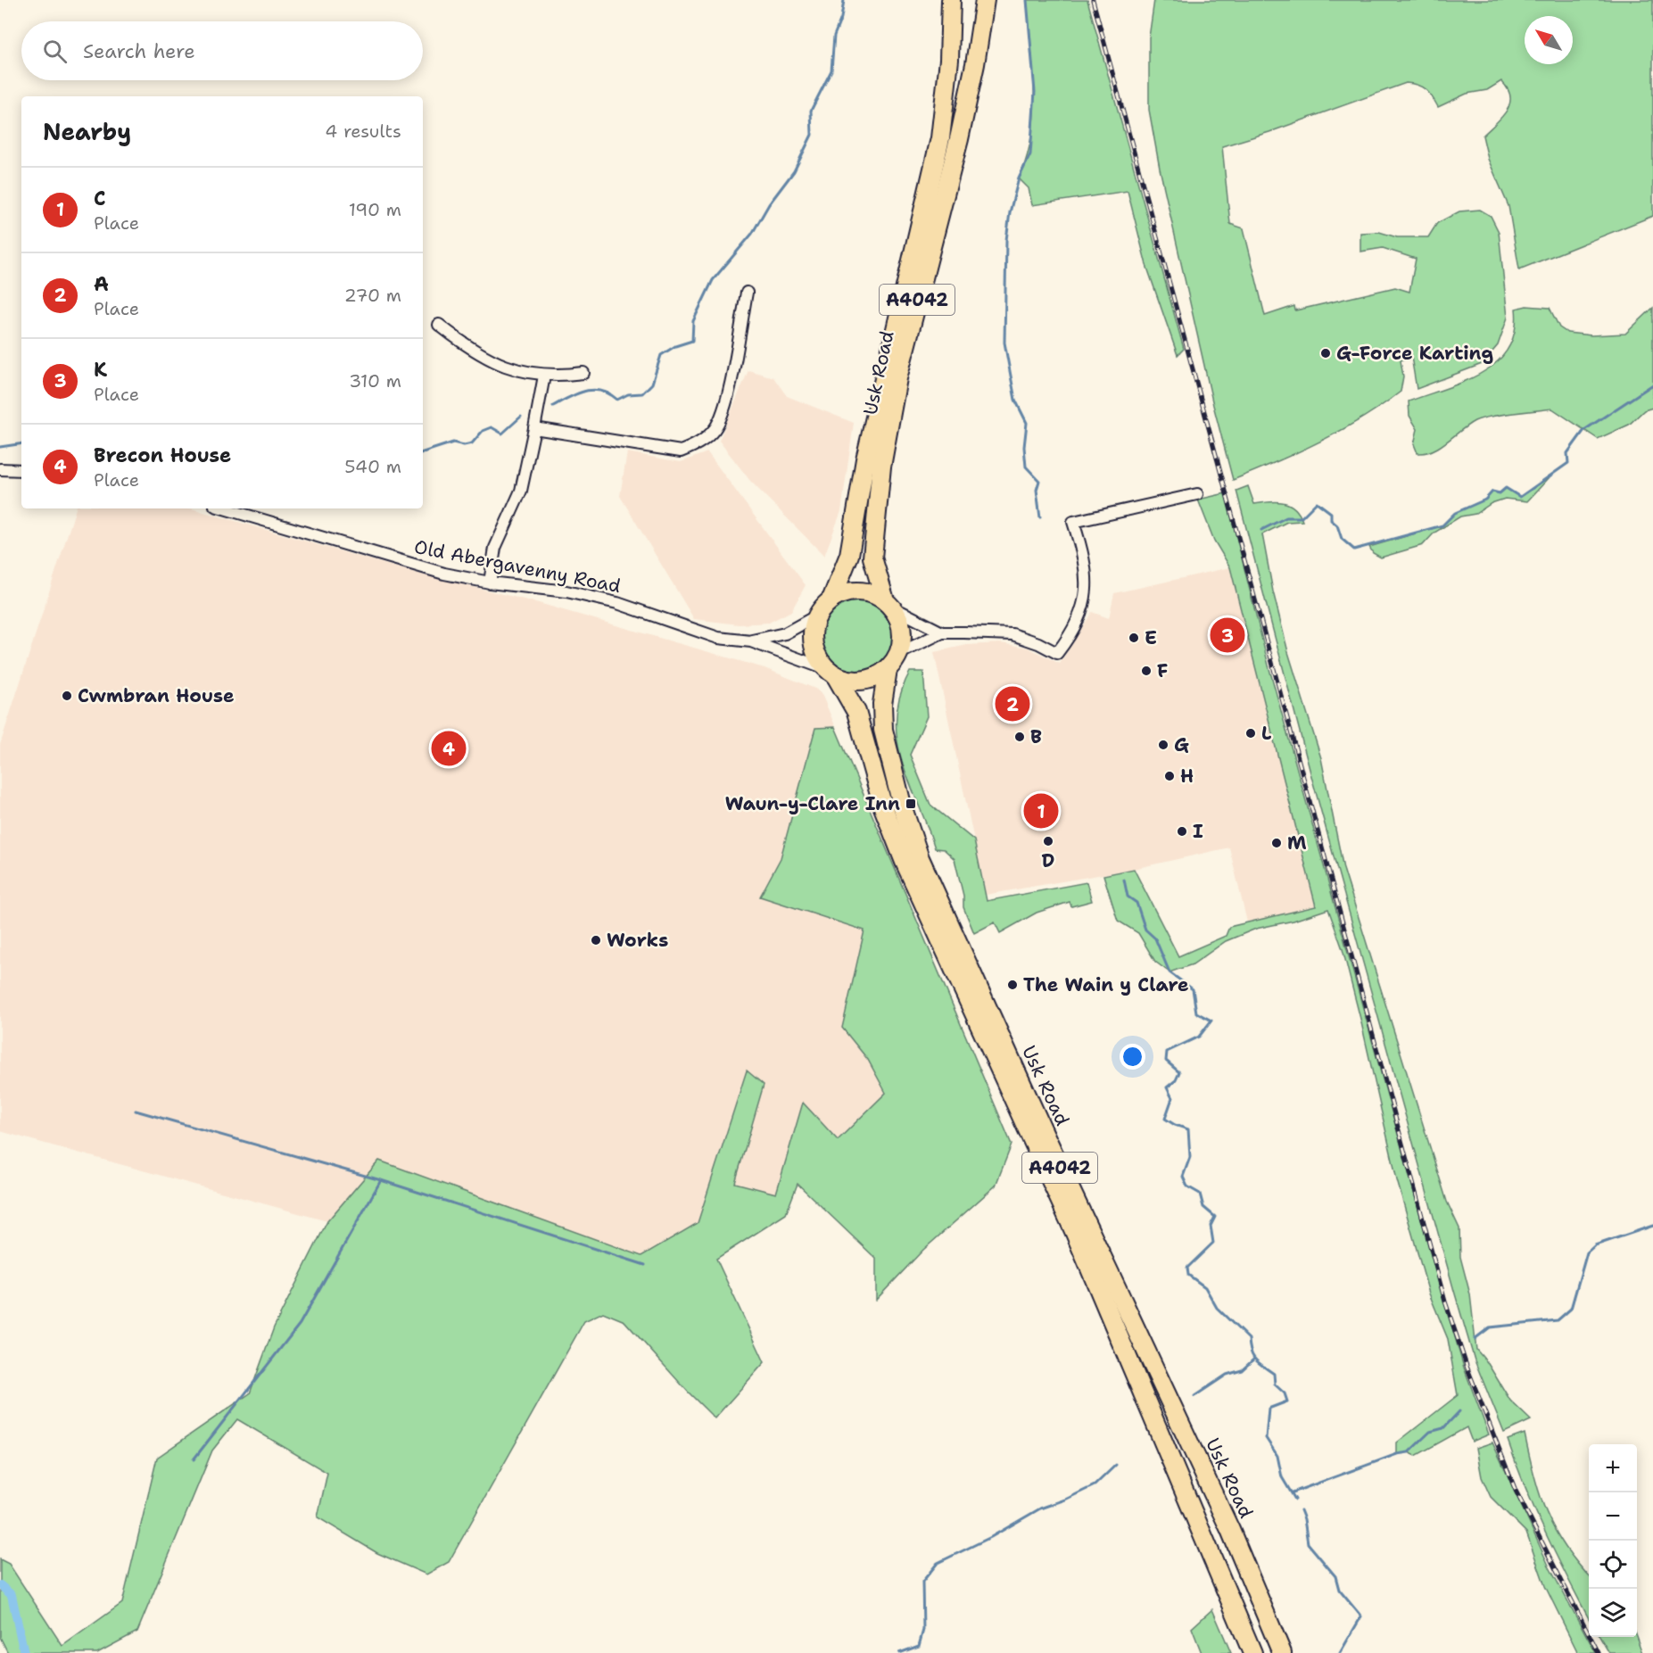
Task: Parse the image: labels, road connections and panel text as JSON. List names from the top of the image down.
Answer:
{
  "streets": {
    "highway": ["A4042", "Usk Road"],
    "street": ["Old Abergavenny Road"]
  },
  "places": {
    "other": [
      "G-Force Karting",
      "E",
      "F",
      "Cwmbran House",
      "L",
      "B",
      "G",
      "H",
      "I",
      "D",
      "M",
      "Works",
      "The Wain y Clare"
    ],
    "transit": ["Waun-y-Clare Inn"]
  },
  "north": "top left",
  "page": {
    "search": "Search here",
    "heading": ["Nearby", "4 results"],
    "list": [
      {
        "mark": "1",
        "name": "C",
        "note": "Place",
        "value": "190 m"
      },
      {
        "mark": "2",
        "name": "A",
        "note": "Place",
        "value": "270 m"
      },
      {
        "mark": "3",
        "name": "K",
        "note": "Place",
        "value": "310 m"
      },
      {
        "mark": "4",
        "name": "Brecon House",
        "note": "Place",
        "value": "540 m"
      }
    ],
    "pins": [
      "3",
      "2",
      "4",
      "1"
    ],
    "map_buttons": ["+", "−"]
  }
}
